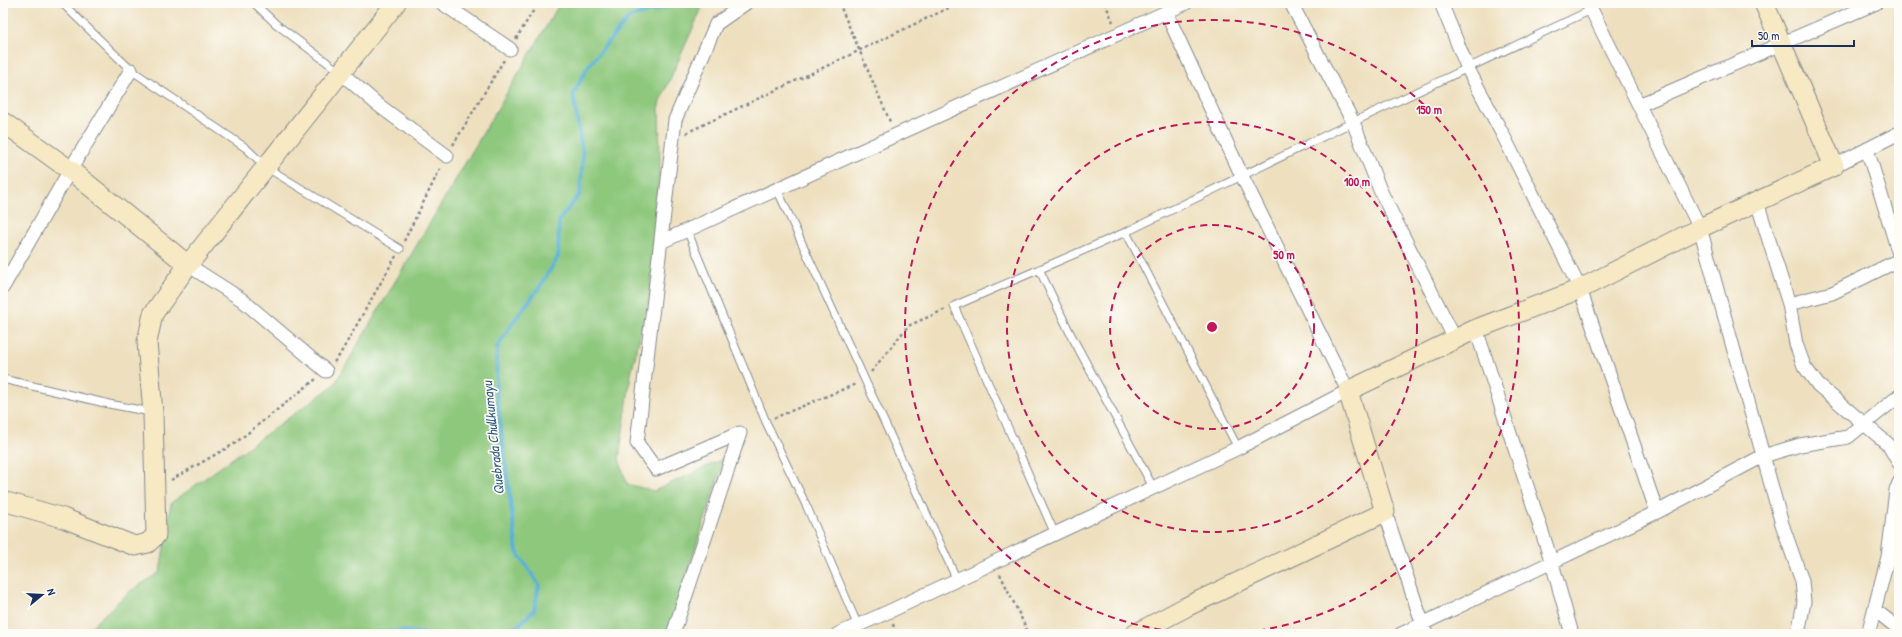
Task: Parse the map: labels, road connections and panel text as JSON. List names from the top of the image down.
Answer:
{
  "water": ["Quebrada Chullkumayu"],
  "scale_bar": "50 m",
  "north": "right",
  "rings": ["150 m", "100 m", "50 m"]
}
